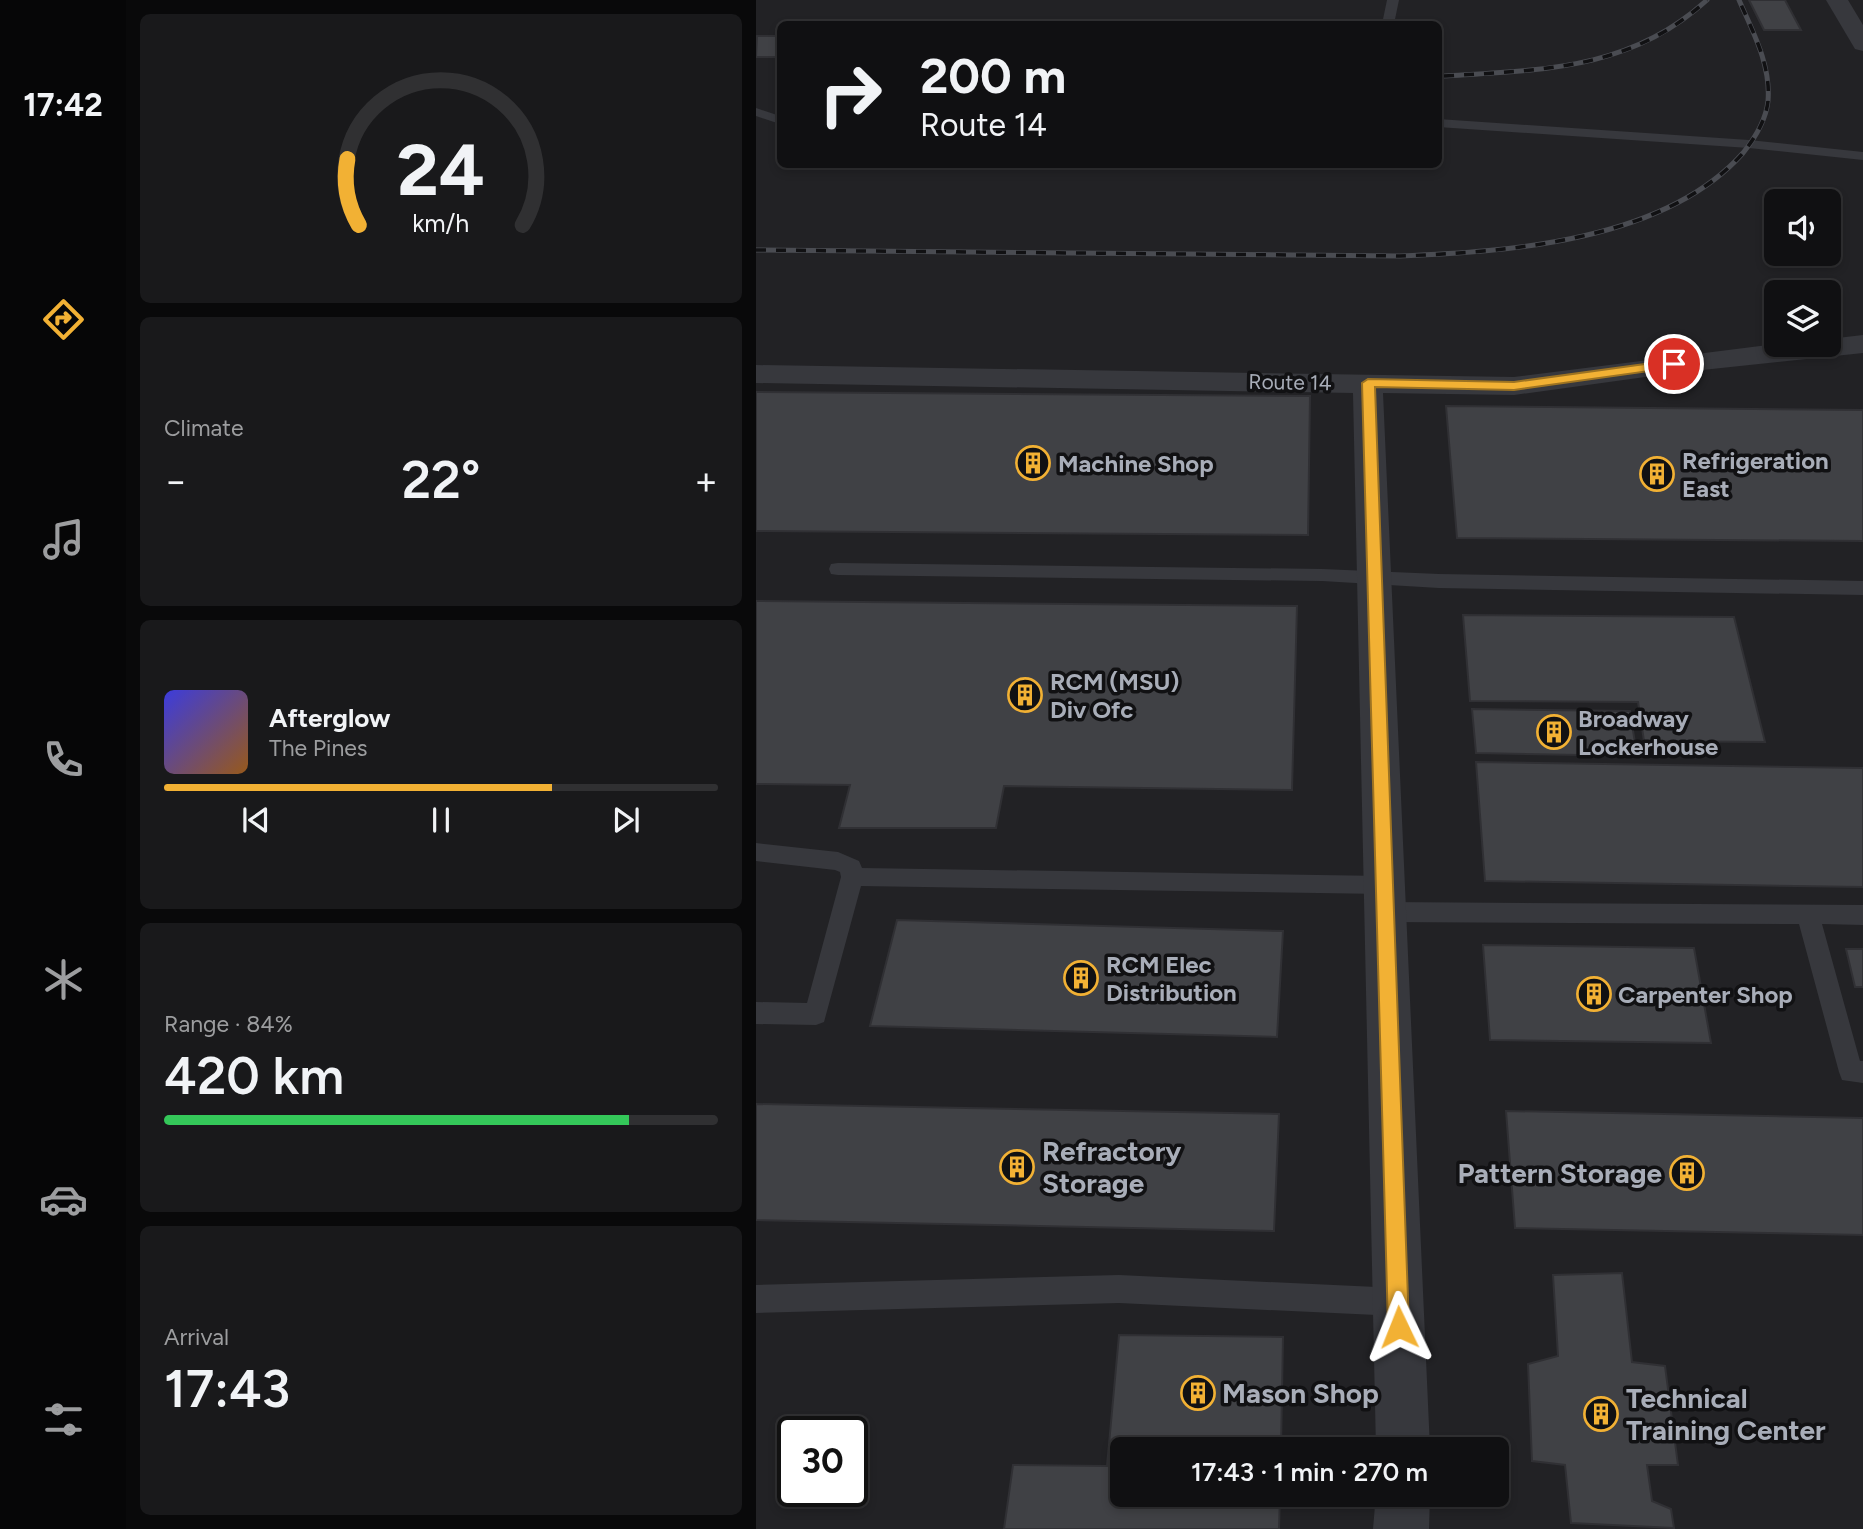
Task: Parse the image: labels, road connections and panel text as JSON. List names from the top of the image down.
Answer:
{
  "streets": {
    "street": ["Route 14"]
  },
  "places": {
    "building": [
      "Machine Shop",
      "Refrigeration East",
      "RCM (MSU) Div Ofc",
      "Broadway Lockerhouse",
      "RCM Elec Distribution",
      "Carpenter Shop",
      "Refractory Storage",
      "Pattern Storage",
      "Mason Shop",
      "Technical Training Center"
    ]
  },
  "page": {
    "tabs": "17:42",
    "turn": ["200 m", "Route 14"],
    "tile": [
      "Climate",
      ["Range · 84%", "420 km"],
      ["Arrival", "17:43"]
    ],
    "heat": ["−", "22°", "+"],
    "song": ["Afterglow", "The Pines"],
    "limit": "30",
    "trip": "17:43 · 1 min · 270 m",
    "gauge": ["24", "km/h"]
  }
}
